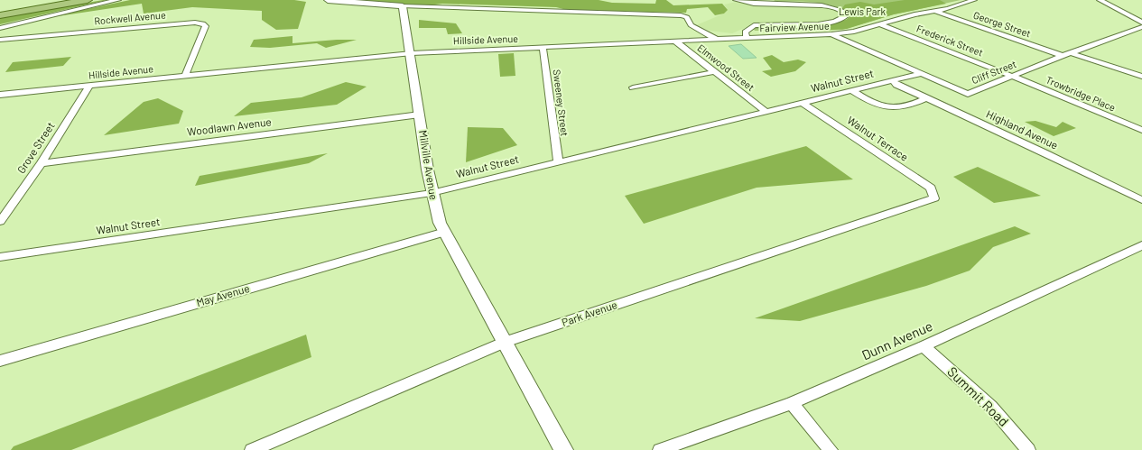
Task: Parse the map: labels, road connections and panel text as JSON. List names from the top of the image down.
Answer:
{
  "streets": {
    "street": [
      "Rockwell Avenue",
      "George Street",
      "Fairview Avenue",
      "Hillside Avenue",
      "Frederick Street",
      "Elmwood Street",
      "Cliff Street",
      "Walnut Street",
      "Trowbridge Place",
      "Sweeney Street",
      "Woodlawn Avenue",
      "Highland Avenue",
      "Walnut Terrace",
      "Grove Street",
      "Millville Avenue",
      "May Avenue",
      "Park Avenue",
      "Dunn Avenue",
      "Summit Road"
    ]
  },
  "crossings": [
    ["Rockwell Avenue", "Hillside Avenue"],
    ["George Street", "Fairview Avenue"],
    ["George Street", "Cliff Street"],
    ["Fairview Avenue", "Hillside Avenue"],
    ["Fairview Avenue", "Frederick Street"],
    ["Fairview Avenue", "Cliff Street"],
    ["Hillside Avenue", "Elmwood Street"],
    ["Hillside Avenue", "Sweeney Street"],
    ["Hillside Avenue", "Grove Street"],
    ["Hillside Avenue", "Millville Avenue"],
    ["Frederick Street", "Cliff Street"],
    ["Frederick Street", "Trowbridge Place"],
    ["Elmwood Street", "Walnut Street"],
    ["Cliff Street", "Walnut Street"],
    ["Cliff Street", "Trowbridge Place"],
    ["Walnut Street", "Sweeney Street"],
    ["Walnut Street", "Highland Avenue"],
    ["Walnut Street", "Walnut Terrace"],
    ["Walnut Street", "Millville Avenue"],
    ["Woodlawn Avenue", "Grove Street"],
    ["Woodlawn Avenue", "Millville Avenue"],
    ["Walnut Terrace", "Park Avenue"],
    ["Millville Avenue", "May Avenue"],
    ["Millville Avenue", "Park Avenue"],
    ["Dunn Avenue", "Summit Road"]
  ],
  "parks": ["Lewis Park"]
}
